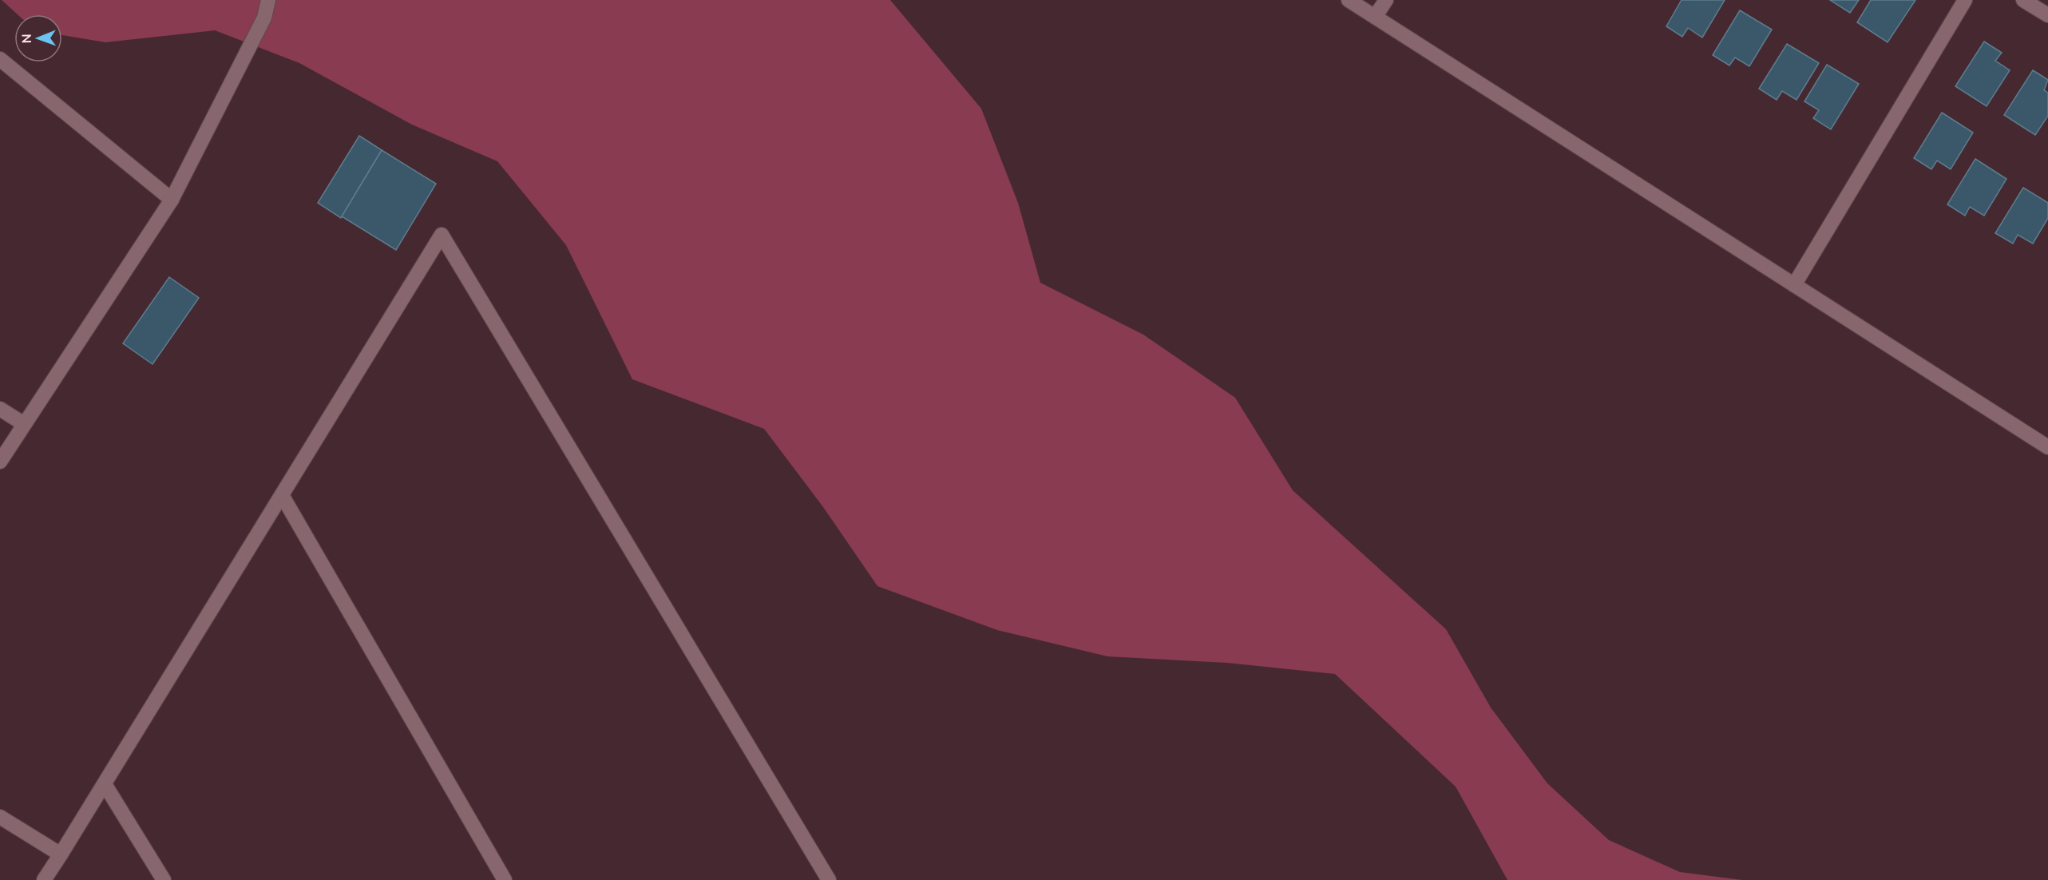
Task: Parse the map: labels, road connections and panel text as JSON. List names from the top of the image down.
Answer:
{
  "north": "left"
}
